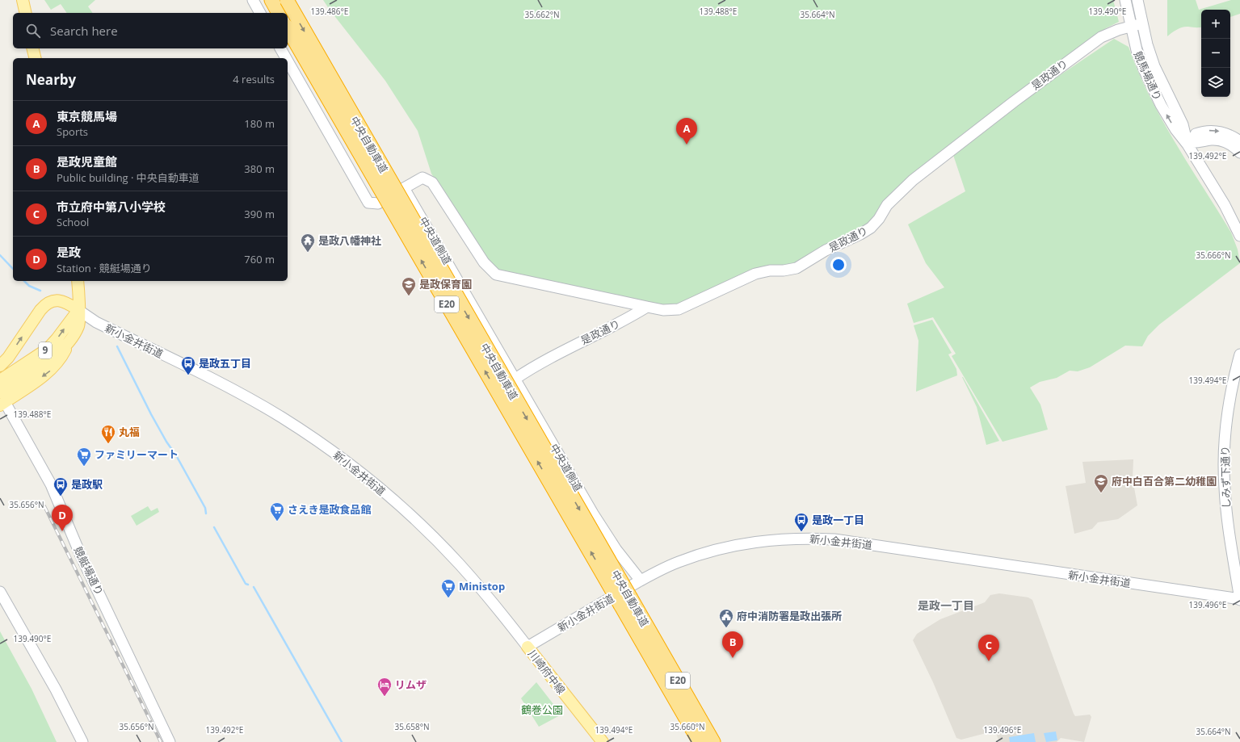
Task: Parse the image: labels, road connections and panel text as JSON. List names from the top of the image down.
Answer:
{
  "streets": {
    "highway": ["中央自動車道", "E20"],
    "main road": ["9", "川崎府中線"],
    "street": [
      "是政通り",
      "競馬場通り",
      "中央道側道",
      "新小金井街道",
      "しみず下通り",
      "競艇場通り"
    ]
  },
  "crossings": [
    ["是政通り", "競馬場通り"],
    ["是政通り", "中央道側道"],
    ["中央道側道", "新小金井街道"],
    ["新小金井街道", "9"],
    ["新小金井街道", "しみず下通り"],
    ["新小金井街道", "川崎府中線"]
  ],
  "districts": ["是政一丁目"],
  "parks": ["鶴巻公園"],
  "places": {
    "temple": ["是政八幡神社"],
    "school or university": ["是政保育園", "府中白百合第二幼稚園"],
    "bus stop": ["是政五丁目", "是政駅", "是政一丁目"],
    "restaurant": ["丸福"],
    "supermarket": ["ファミリーマート", "さえき是政食品館", "Ministop"],
    "public building": ["府中消防署是政出張所"],
    "hotel": ["リムザ"]
  },
  "page": {
    "map_buttons": ["+", "−"],
    "search": "Search here",
    "heading": ["Nearby", "4 results"],
    "list": [
      {
        "mark": "A",
        "name": "東京競馬場",
        "note": "Sports",
        "value": "180 m"
      },
      {
        "mark": "B",
        "name": "是政児童館",
        "note": "Public building · 中央自動車道",
        "value": "380 m"
      },
      {
        "mark": "C",
        "name": "市立府中第八小学校",
        "note": "School",
        "value": "390 m"
      },
      {
        "mark": "D",
        "name": "是政",
        "note": "Station · 競艇場通り",
        "value": "760 m"
      }
    ],
    "pins": [
      "A",
      "D",
      "B",
      "C"
    ]
  },
  "coordinates": [
    "139.486°E",
    "139.488°E",
    "139.490°E",
    "35.662°N",
    "35.664°N",
    "139.492°E",
    "35.666°N",
    "139.494°E",
    "35.656°N",
    "139.496°E",
    "35.658°N",
    "35.660°N"
  ]
}
